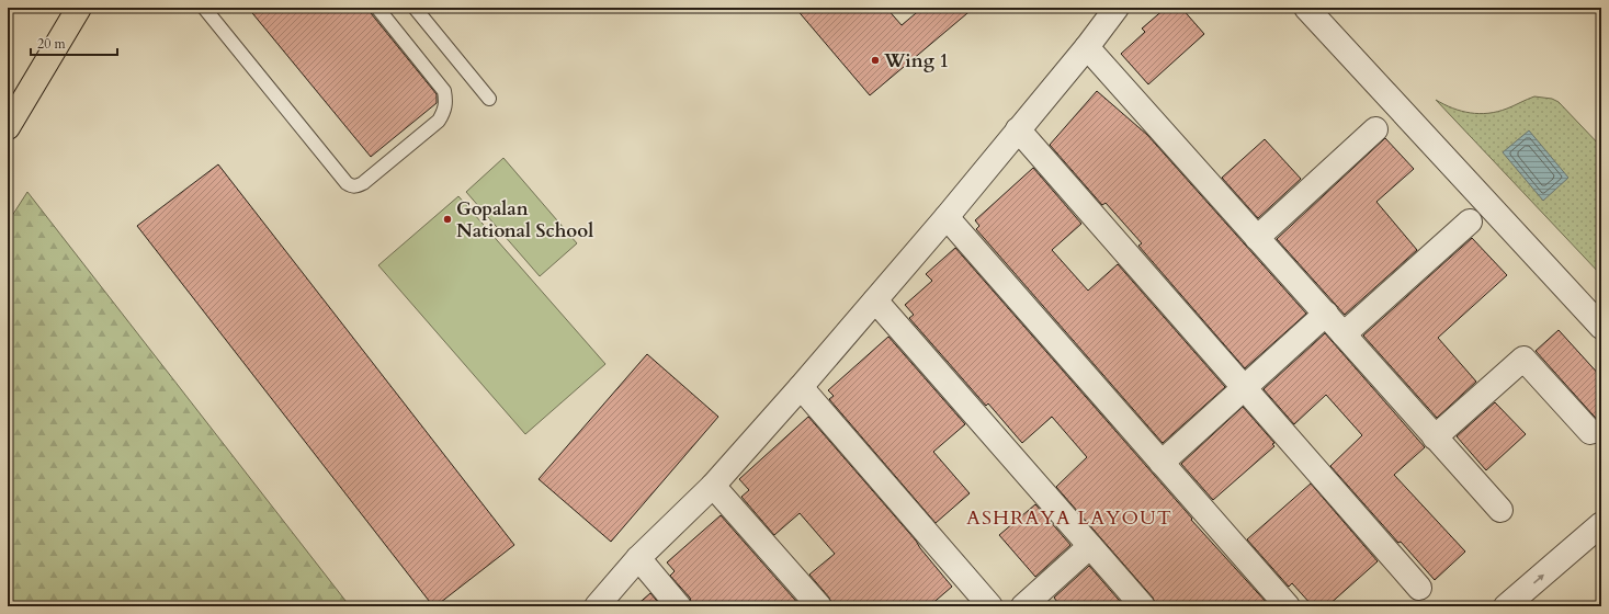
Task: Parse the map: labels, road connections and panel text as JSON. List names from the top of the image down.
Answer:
{
  "districts": ["ASHRAYA LAYOUT"],
  "places": ["Wing 1", "Gopalan National School"],
  "scale_bar": "20 m"
}
